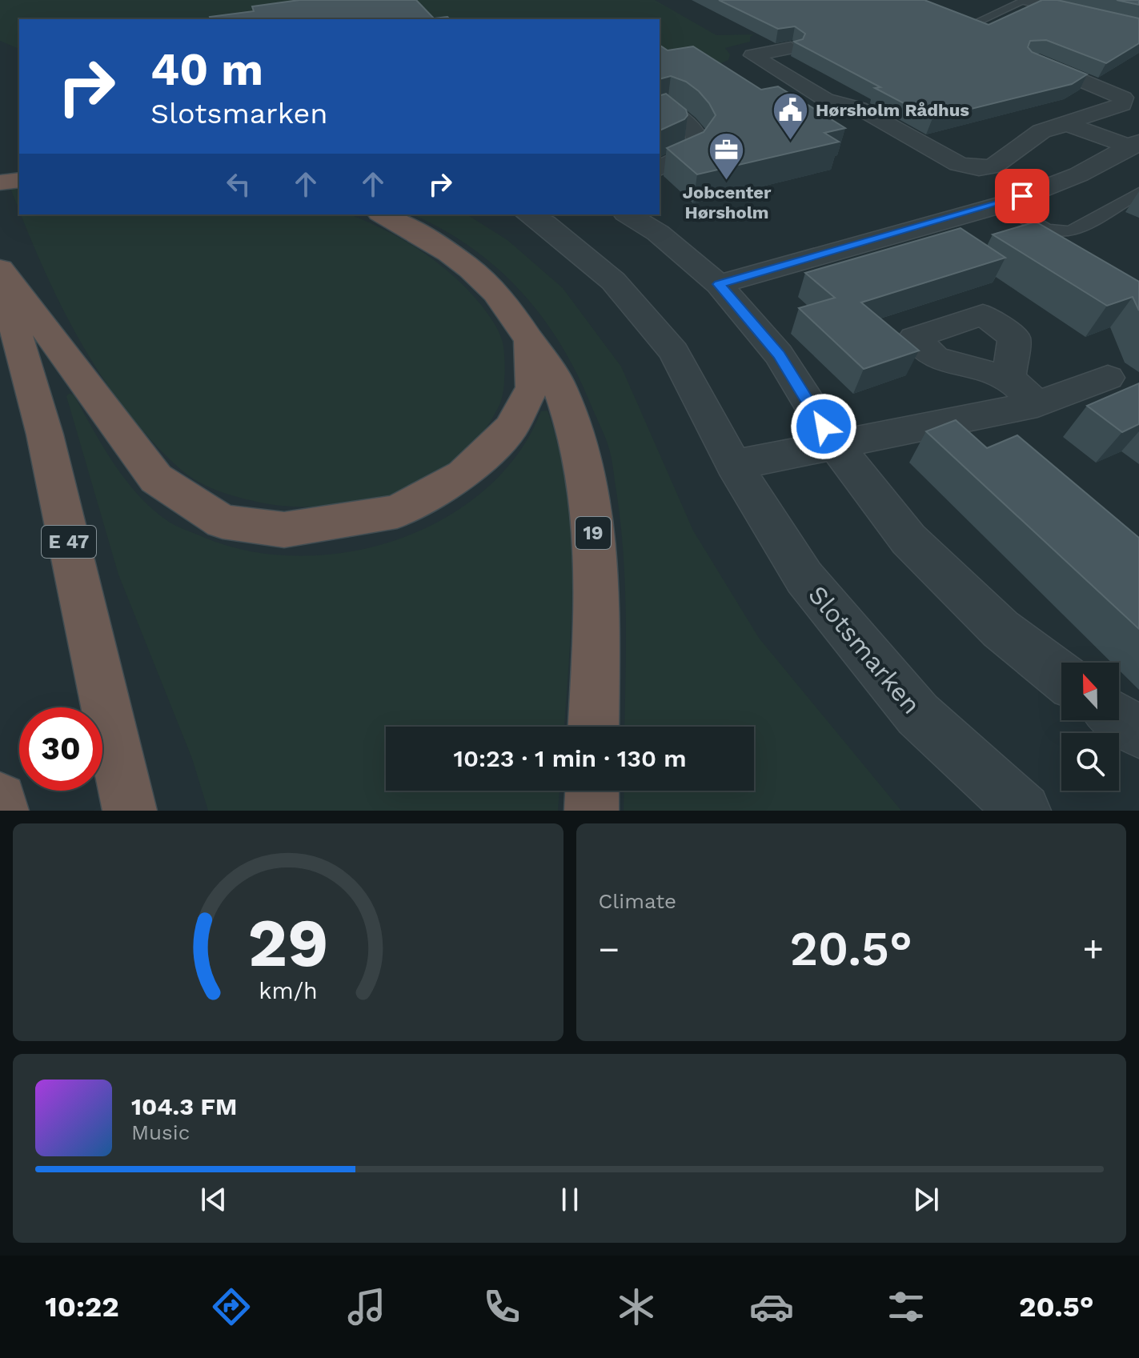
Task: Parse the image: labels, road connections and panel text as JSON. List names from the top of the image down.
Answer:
{
  "streets": {
    "highway": ["19", "E 47"],
    "street": ["Slotsmarken"]
  },
  "places": {
    "public building": ["Hørsholm Rådhus"],
    "office": ["Jobcenter Hørsholm"]
  },
  "north": "top",
  "page": {
    "turn": ["40 m", "Slotsmarken"],
    "limit": "30",
    "trip": "10:23 · 1 min · 130 m",
    "tile": "Climate",
    "heat": ["−", "20.5°", "+"],
    "song": ["104.3 FM", "Music"],
    "tabs": ["10:22", "20.5°"],
    "gauge": ["29", "km/h"]
  }
}
